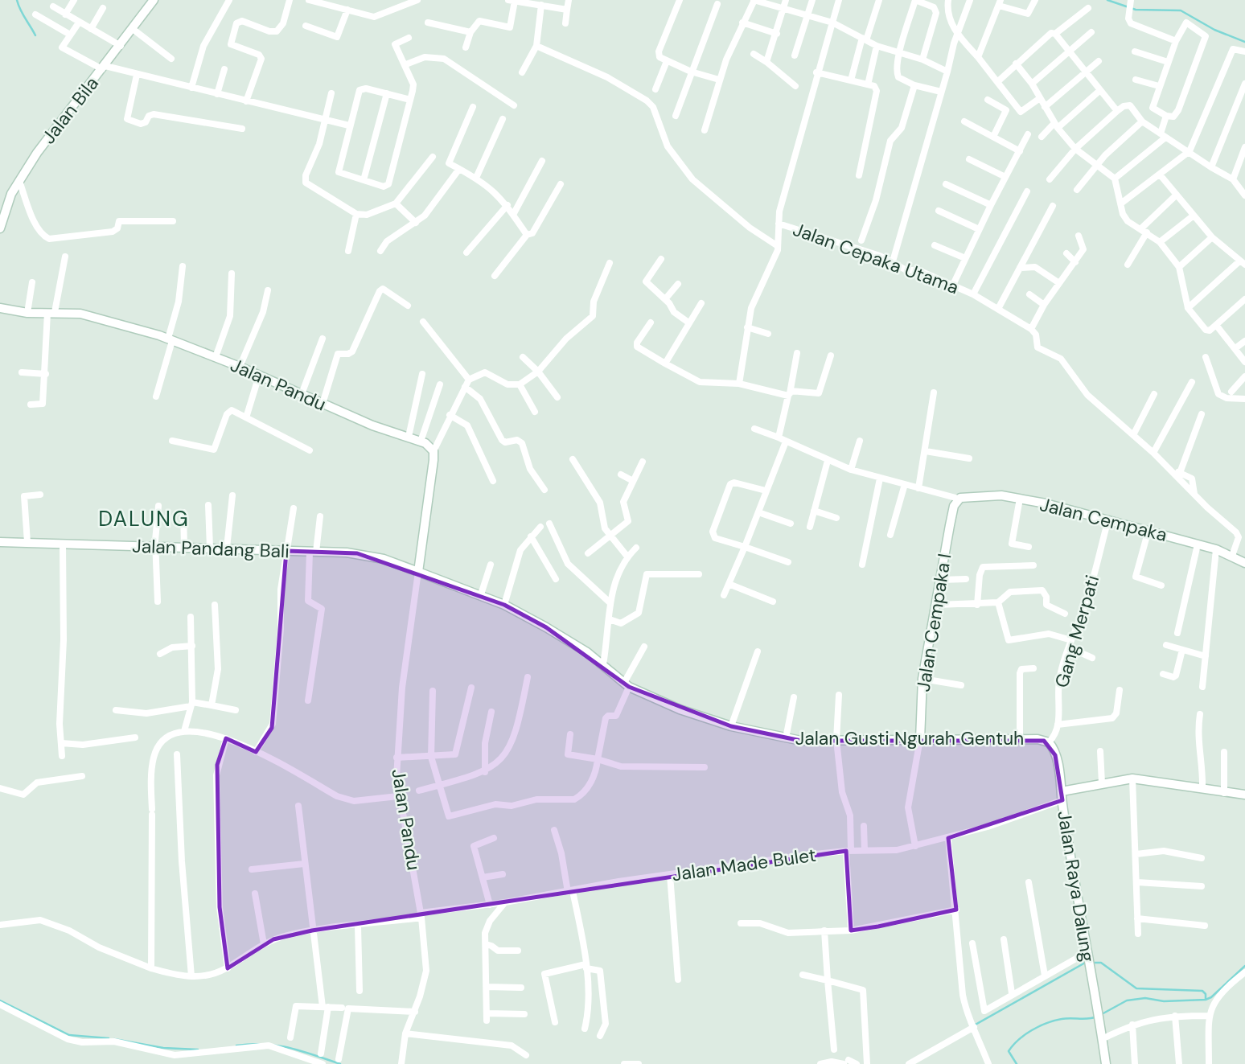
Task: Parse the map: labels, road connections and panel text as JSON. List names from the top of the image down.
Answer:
{
  "streets": {
    "street": [
      "Jalan Bila",
      "Jalan Cepaka Utama",
      "Jalan Pandu",
      "Jalan Cempaka",
      "Jalan Pandang Bali",
      "Jalan Cempaka I",
      "Gang Merpati",
      "Jalan Gusti Ngurah Gentuh",
      "Jalan Made Bulet",
      "Jalan Raya Dalung"
    ]
  },
  "crossings": [
    ["Jalan Cepaka Utama", "Jalan Cempaka"],
    ["Jalan Pandu", "Jalan Pandang Bali"],
    ["Jalan Pandu", "Jalan Gusti Ngurah Gentuh"],
    ["Jalan Pandu", "Jalan Made Bulet"],
    ["Jalan Cempaka", "Jalan Cempaka I"],
    ["Jalan Cempaka", "Gang Merpati"],
    ["Jalan Pandang Bali", "Jalan Gusti Ngurah Gentuh"],
    ["Jalan Cempaka I", "Jalan Gusti Ngurah Gentuh"],
    ["Gang Merpati", "Jalan Gusti Ngurah Gentuh"],
    ["Jalan Gusti Ngurah Gentuh", "Jalan Made Bulet"],
    ["Jalan Gusti Ngurah Gentuh", "Jalan Raya Dalung"],
    ["Jalan Made Bulet", "Jalan Raya Dalung"]
  ],
  "districts": ["DALUNG"]
}
